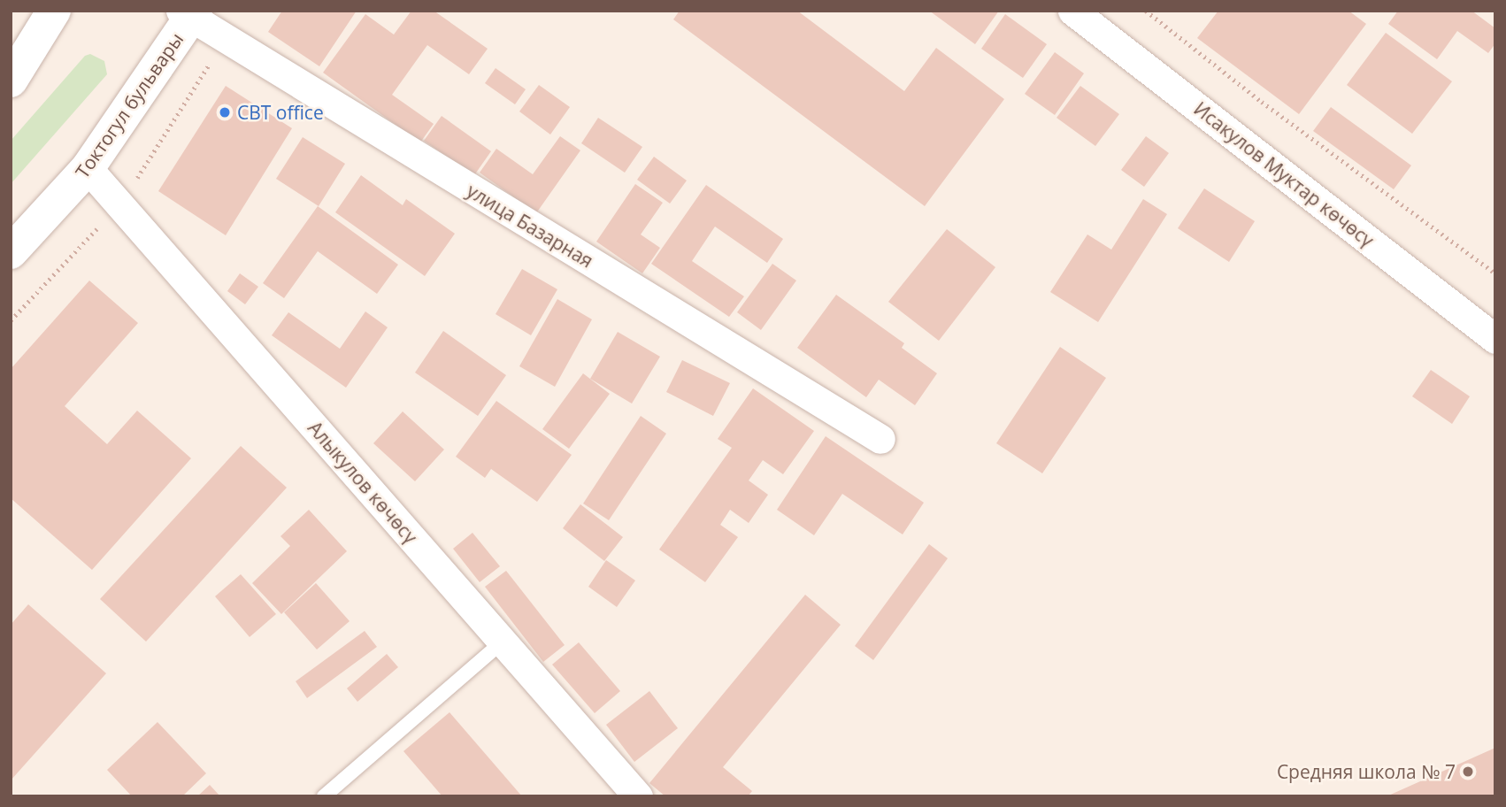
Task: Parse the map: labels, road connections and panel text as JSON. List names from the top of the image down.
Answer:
{
  "streets": {
    "street": [
      "Токтогул бульвары",
      "Исакулов Муктар көчөсү",
      "улица Базарная",
      "Алыкулов көчөсү"
    ]
  },
  "crossings": [
    ["Токтогул бульвары", "улица Базарная"],
    ["Токтогул бульвары", "Алыкулов көчөсү"]
  ],
  "places": ["CBT office", "Средняя школа № 7"]
}
